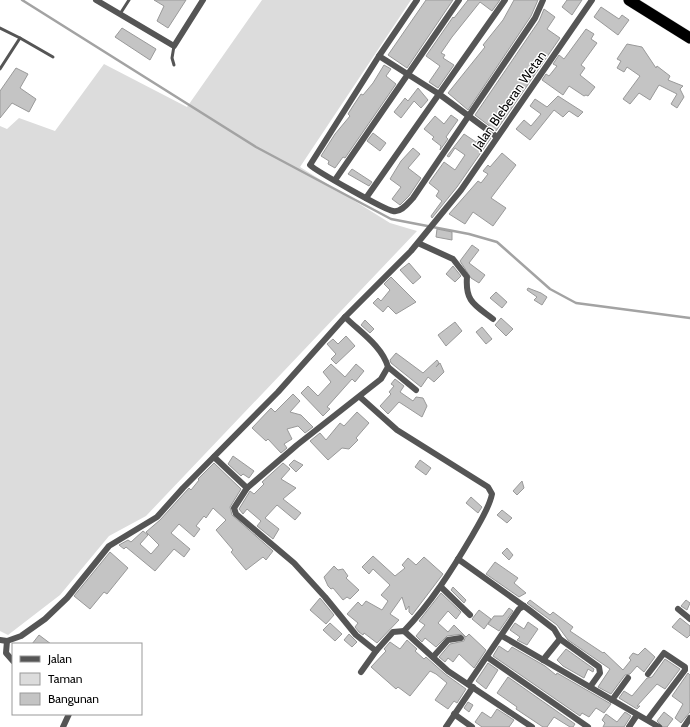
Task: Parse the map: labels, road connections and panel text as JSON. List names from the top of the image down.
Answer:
{
  "streets": {
    "street": ["Jalan Bleberan Wetan"]
  },
  "legend": ["Jalan", "Taman", "Bangunan"]
}
